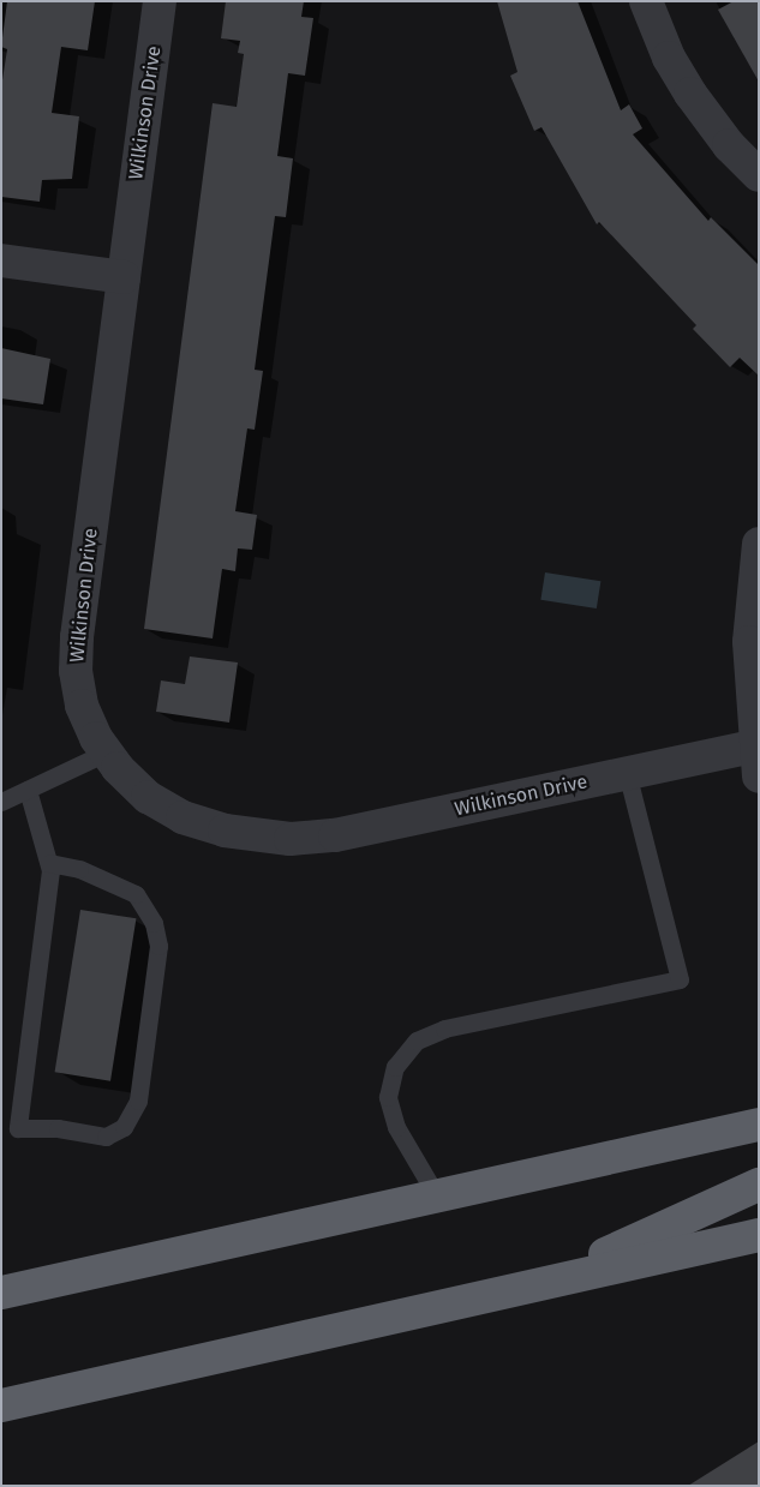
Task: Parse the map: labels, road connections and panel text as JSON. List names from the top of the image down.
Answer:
{
  "streets": {
    "street": ["Wilkinson Drive"]
  }
}
